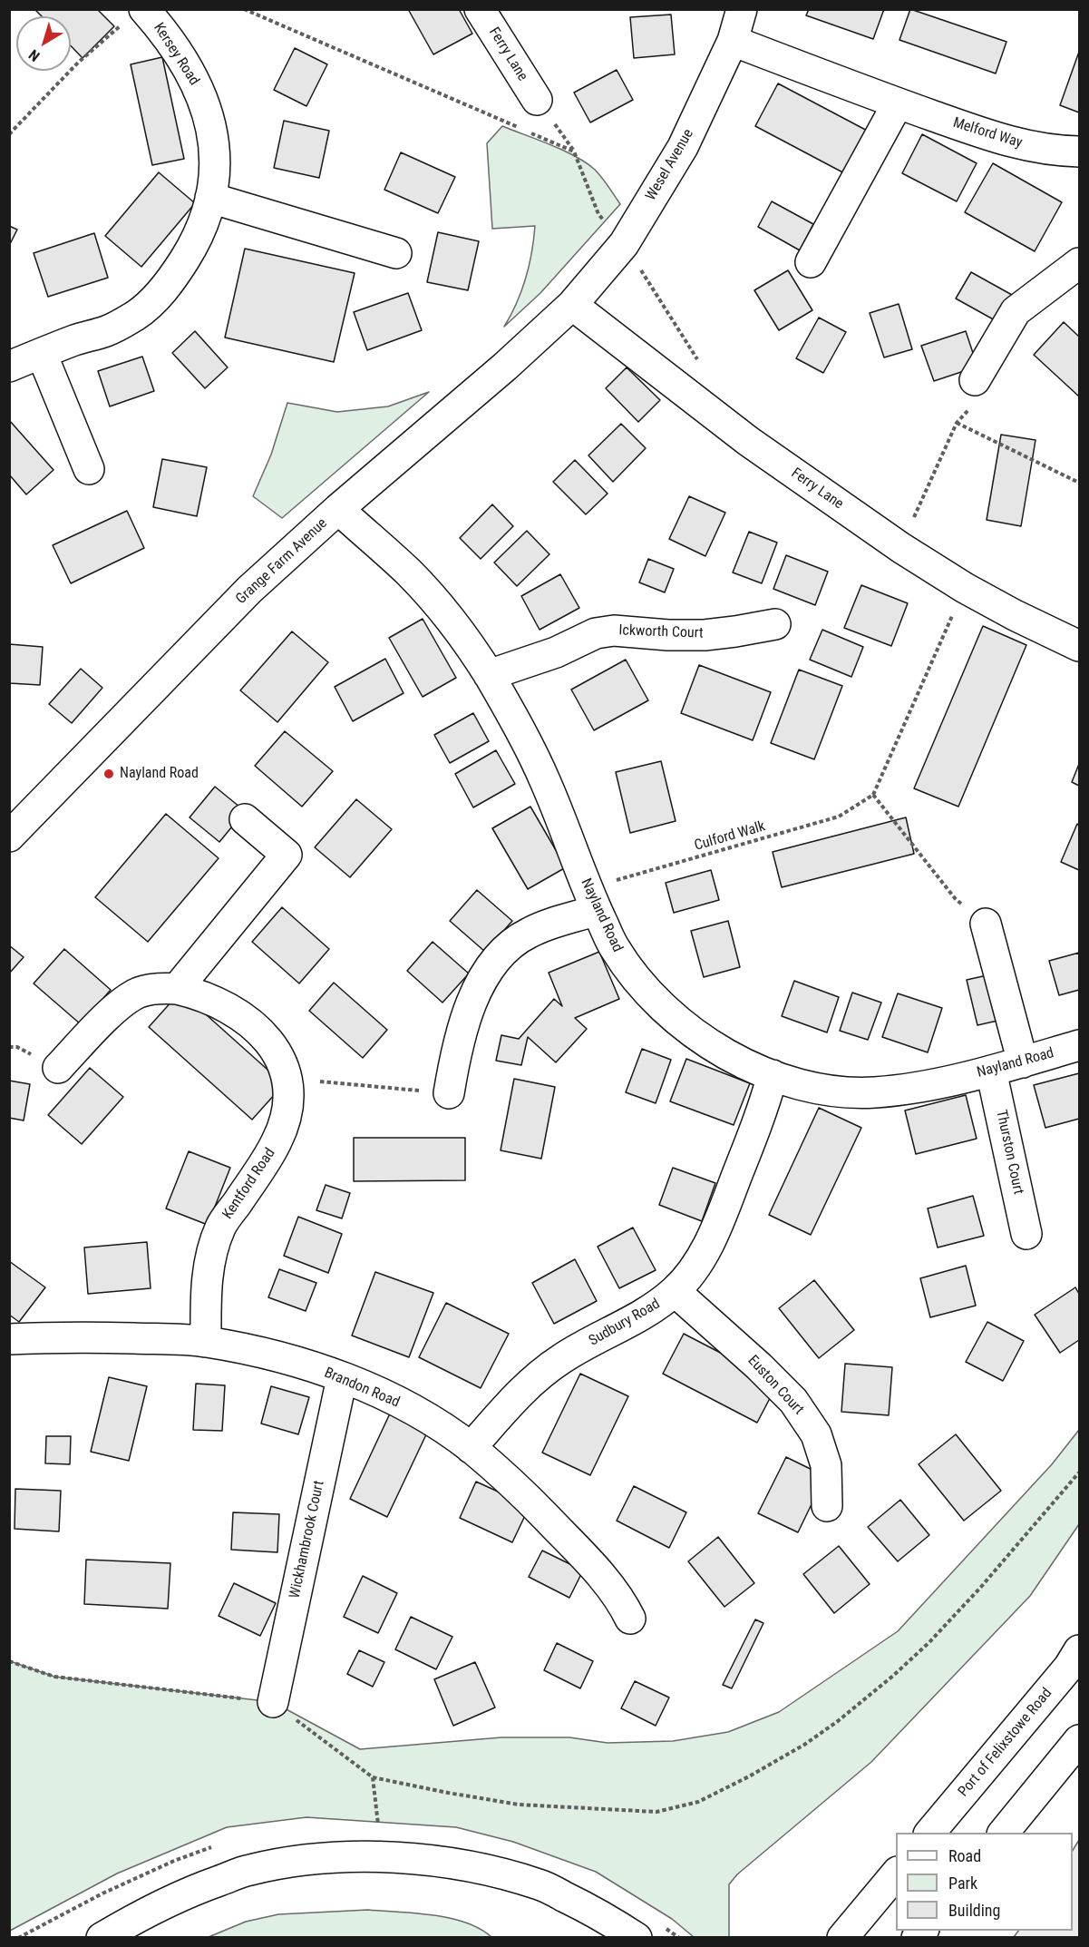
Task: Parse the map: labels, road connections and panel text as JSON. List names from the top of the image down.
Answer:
{
  "streets": {
    "main road": [
      "Kersey Road",
      "Ferry Lane",
      "Melford Way",
      "Wesel Avenue",
      "Grange Farm Avenue",
      "Ickworth Court",
      "Nayland Road",
      "Thurston Court",
      "Kentford Road",
      "Sudbury Road",
      "Euston Court",
      "Brandon Road",
      "Wickhambrook Court",
      "Port of Felixstowe Road"
    ],
    "path": ["Culford Walk"]
  },
  "crossings": [
    ["Ferry Lane", "Wesel Avenue"],
    ["Ferry Lane", "Grange Farm Avenue"],
    ["Melford Way", "Wesel Avenue"],
    ["Wesel Avenue", "Grange Farm Avenue"],
    ["Grange Farm Avenue", "Nayland Road"],
    ["Ickworth Court", "Nayland Road"],
    ["Culford Walk", "Nayland Road"],
    ["Nayland Road", "Thurston Court"],
    ["Nayland Road", "Sudbury Road"],
    ["Kentford Road", "Brandon Road"],
    ["Sudbury Road", "Euston Court"],
    ["Sudbury Road", "Brandon Road"],
    ["Brandon Road", "Wickhambrook Court"]
  ],
  "places": ["Nayland Road"],
  "legend": ["Road", "Park", "Building"],
  "north": "bottom left"
}
